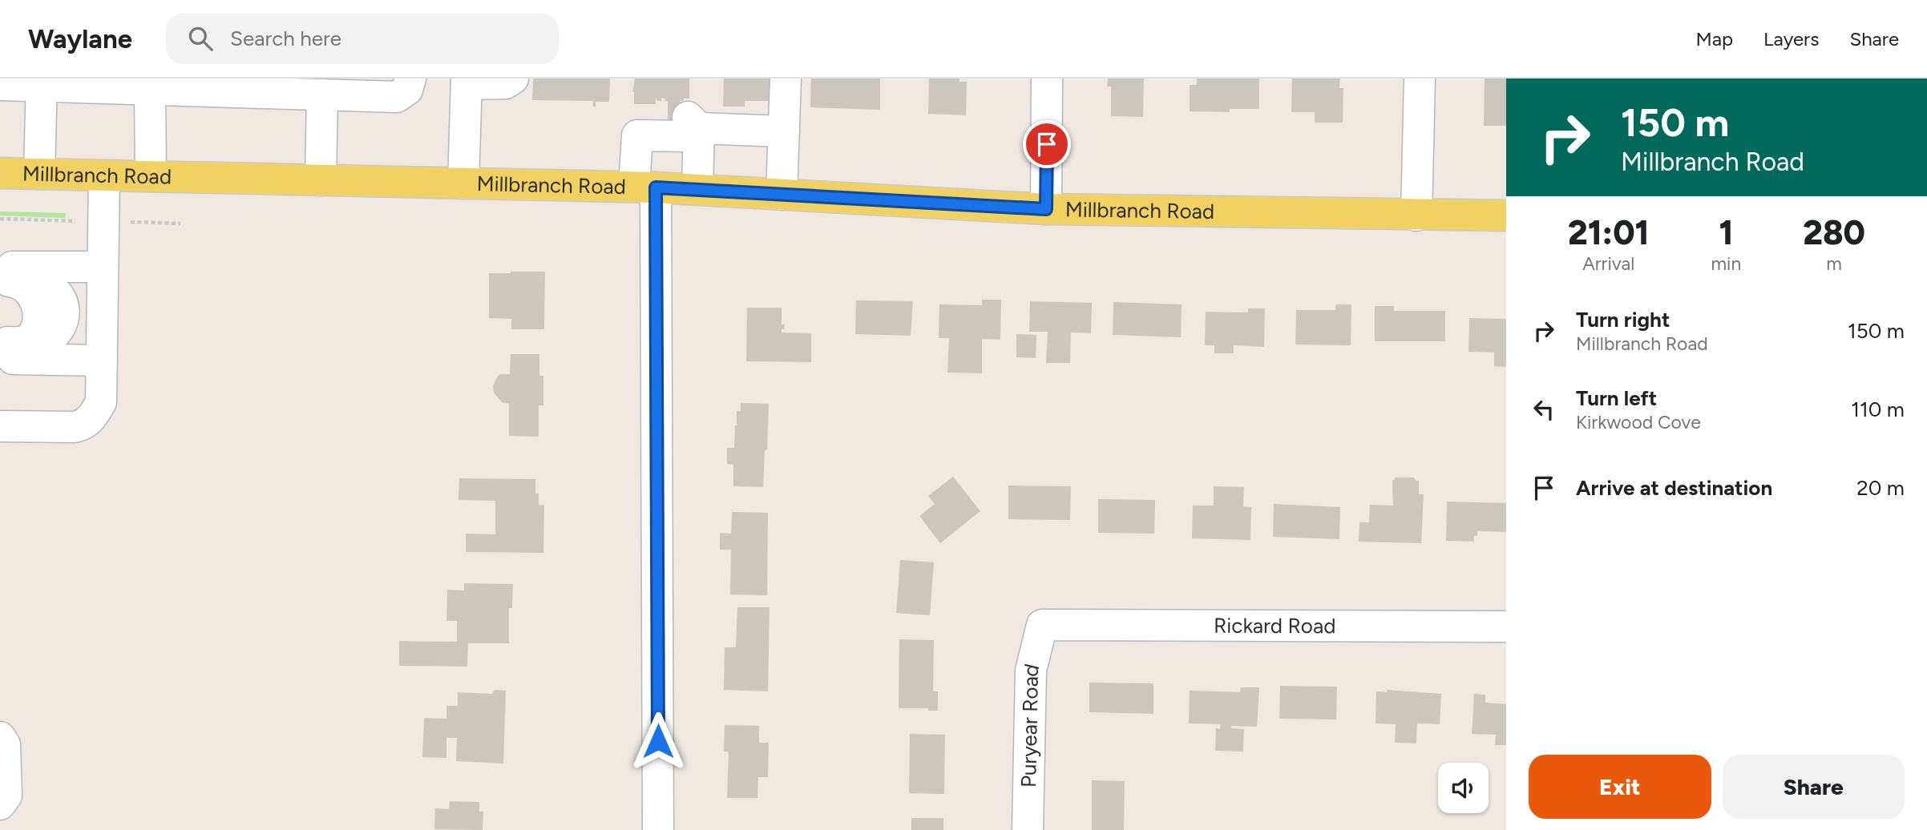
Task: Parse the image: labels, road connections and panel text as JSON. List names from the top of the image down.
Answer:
{
  "streets": {
    "main road": ["Millbranch Road"],
    "street": ["Rickard Road", "Puryear Road"]
  },
  "crossings": [
    ["Rickard Road", "Puryear Road"]
  ],
  "page": {
    "header": "Waylane",
    "search": "Search here",
    "nav": ["Map", "Layers", "Share"],
    "turn": ["150 m", "Millbranch Road"],
    "eta": [
      "21:01",
      "Arrival",
      "1",
      "min",
      "280",
      "m"
    ],
    "list": [
      {
        "name": "Turn right",
        "note": "Millbranch Road",
        "value": "150 m"
      },
      {
        "name": "Turn left",
        "note": "Kirkwood Cove",
        "value": "110 m"
      },
      {
        "name": "Arrive at destination",
        "value": "20 m"
      }
    ],
    "buttons": ["Exit", "Share"]
  }
}
